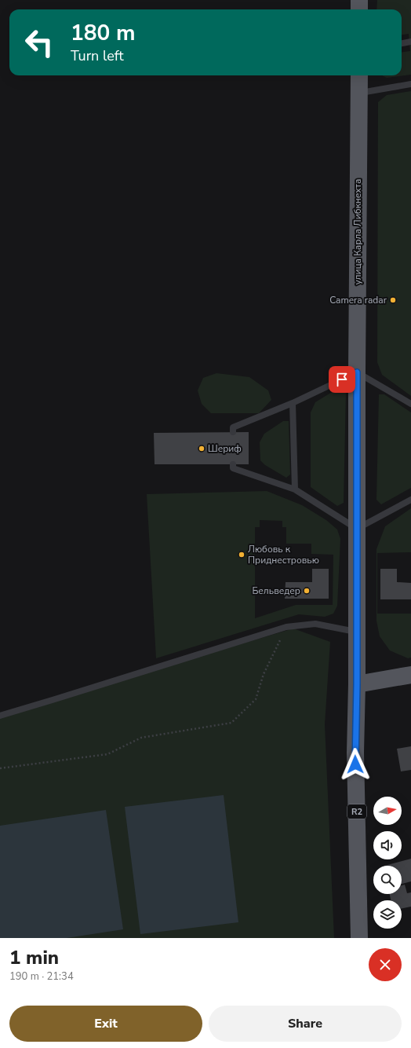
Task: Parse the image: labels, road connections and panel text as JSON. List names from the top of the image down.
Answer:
{
  "streets": {
    "main road": ["улица Карла Либкнехта", "R2"]
  },
  "places": [
    "Camera radar",
    "Шериф",
    "Любовь к Приднестровью",
    "Бельведер"
  ],
  "north": "right",
  "page": {
    "turn": ["180 m", "Turn left"],
    "heading": ["1 min", "190 m · 21:34"],
    "buttons": ["Exit", "Share"]
  }
}
